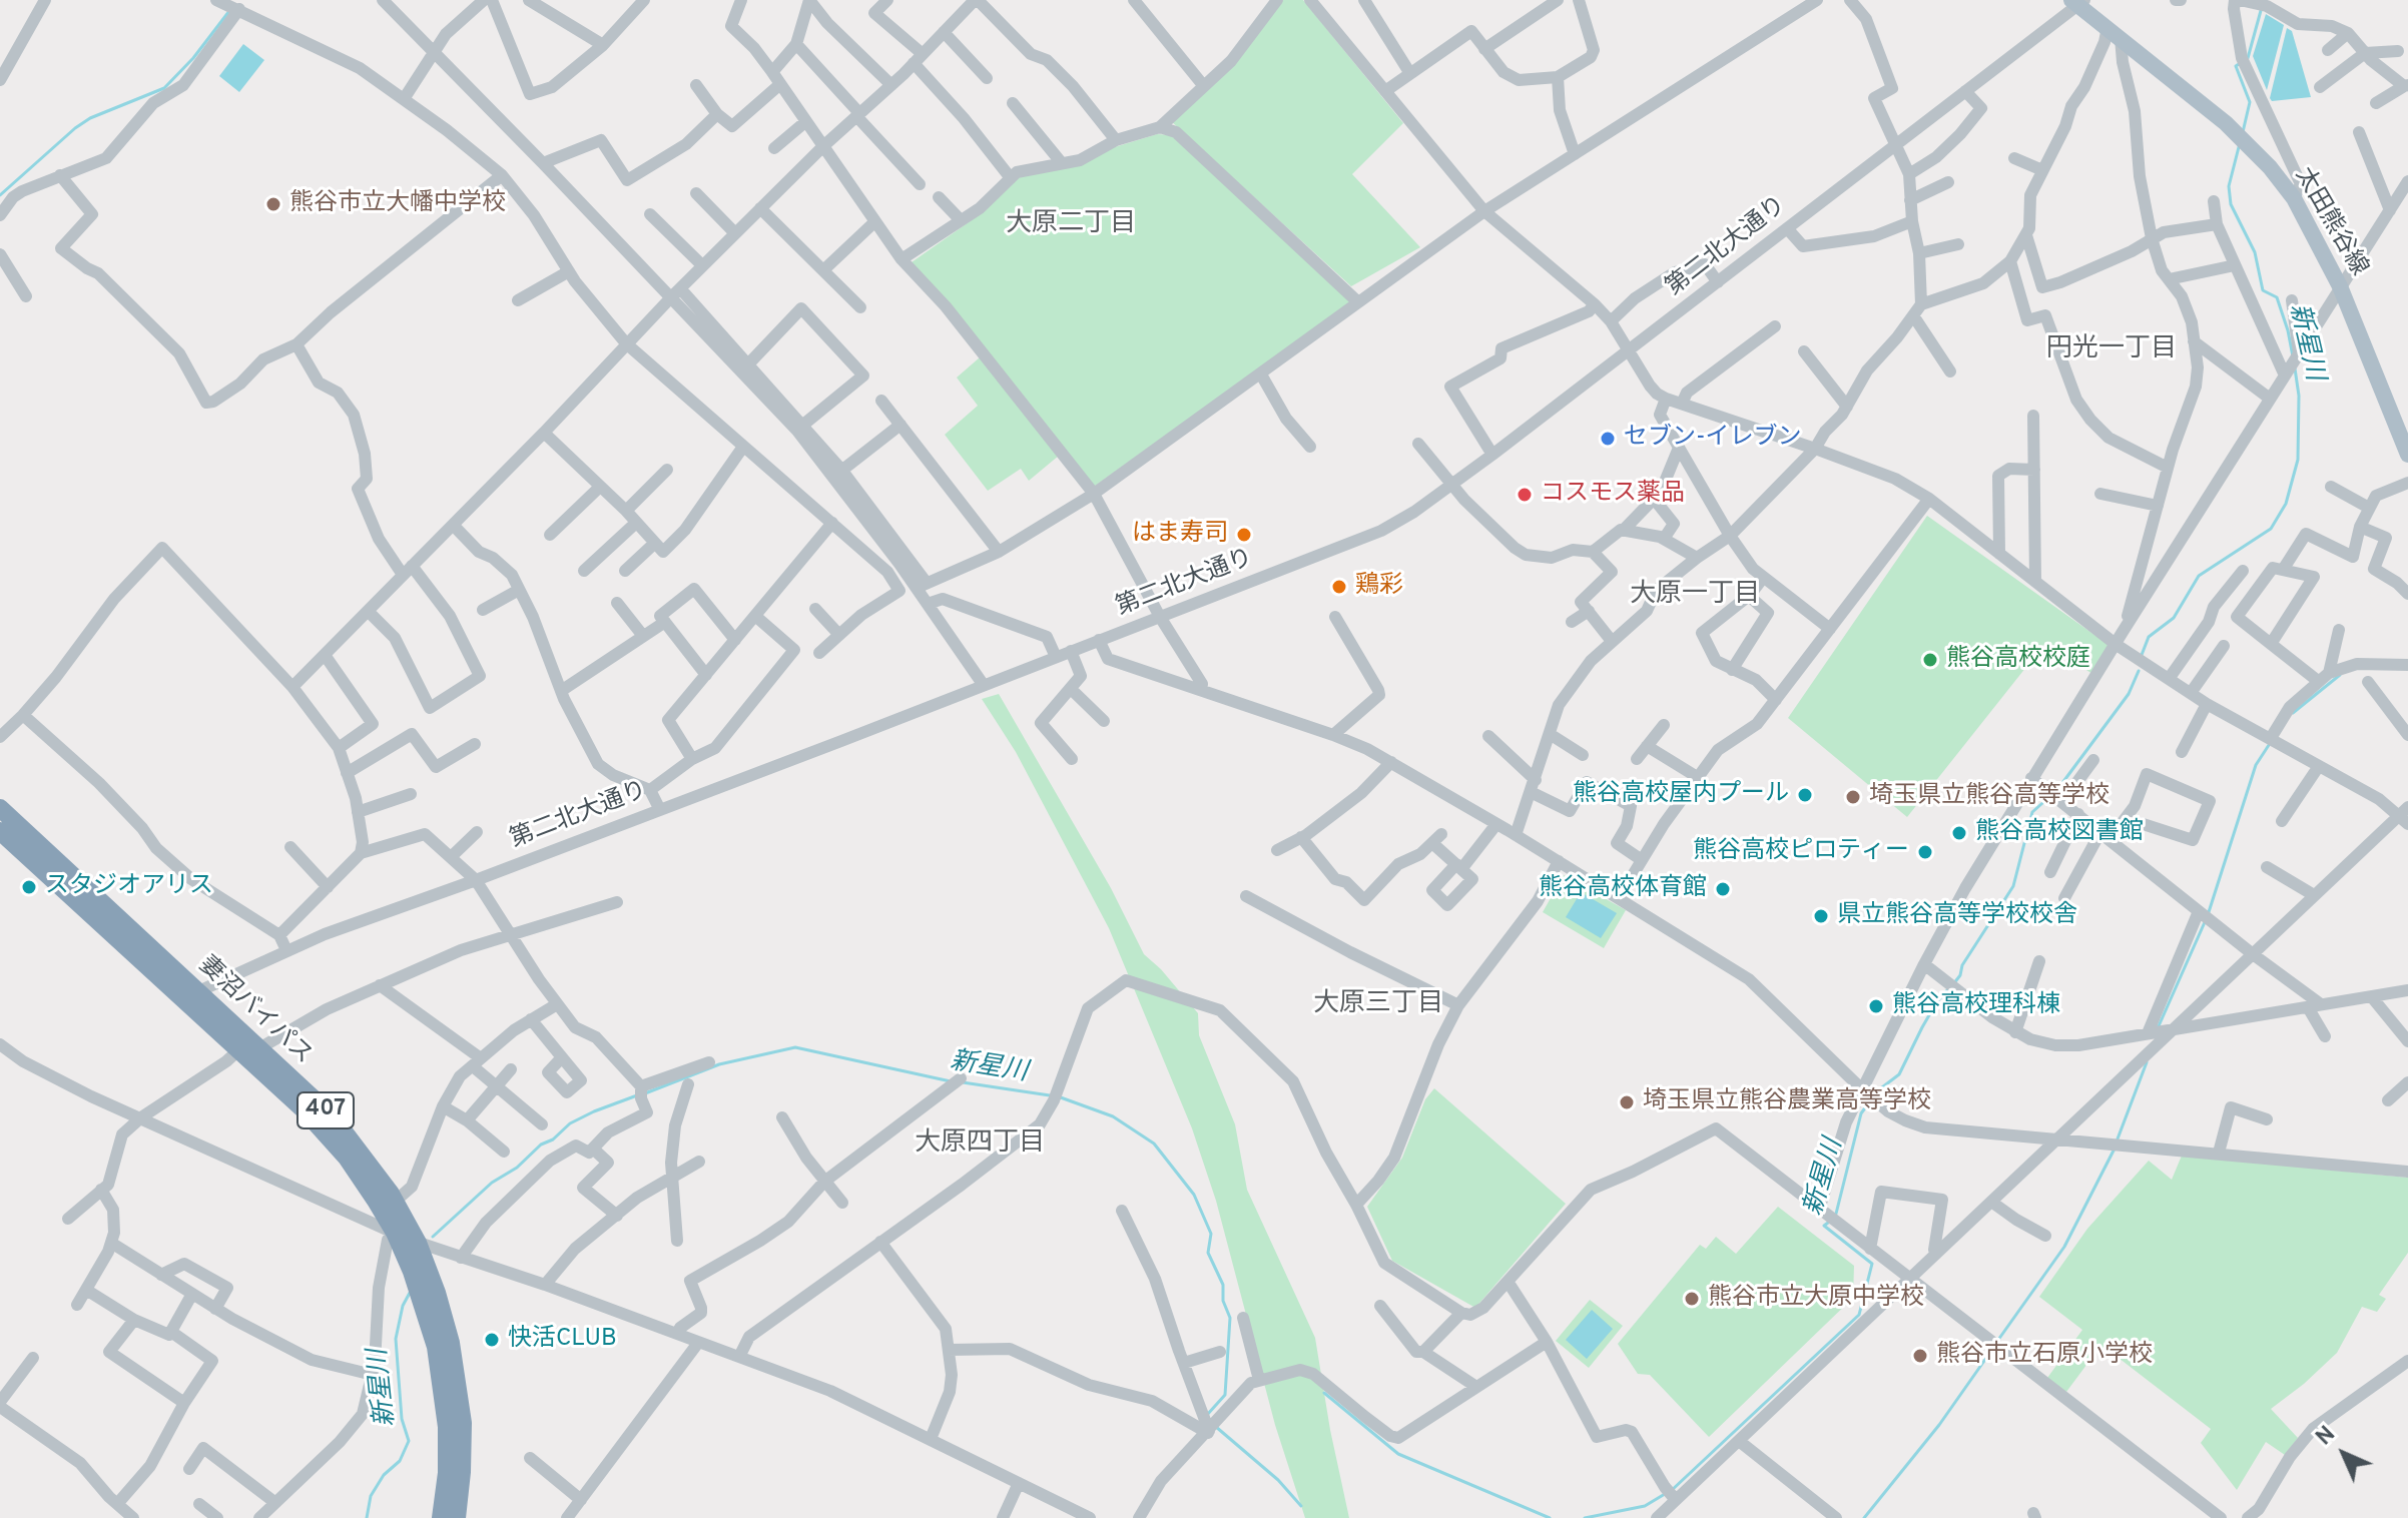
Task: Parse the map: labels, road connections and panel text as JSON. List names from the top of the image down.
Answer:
{
  "streets": {
    "highway": ["妻沼バイパス", "407"],
    "main road": ["太田熊谷線"],
    "street": ["第二北大通り"]
  },
  "crossings": [
    ["太田熊谷線", "第二北大通り"],
    ["第二北大通り", "妻沼バイパス"]
  ],
  "districts": [
    "大原二丁目",
    "円光一丁目",
    "大原一丁目",
    "大原三丁目",
    "大原四丁目"
  ],
  "water": ["新星川"],
  "places": [
    "熊谷市立大幡中学校",
    "セブン-イレブン",
    "コスモス薬品",
    "はま寿司",
    "鶏彩",
    "熊谷高校校庭",
    "熊谷高校屋内プール",
    "埼玉県立熊谷高等学校",
    "熊谷高校図書館",
    "熊谷高校ピロティー",
    "スタジオアリス",
    "熊谷高校体育館",
    "県立熊谷高等学校校舎",
    "熊谷高校理科棟",
    "埼玉県立熊谷農業高等学校",
    "熊谷市立大原中学校",
    "快活CLUB",
    "熊谷市立石原小学校"
  ],
  "north": "top left"
}
